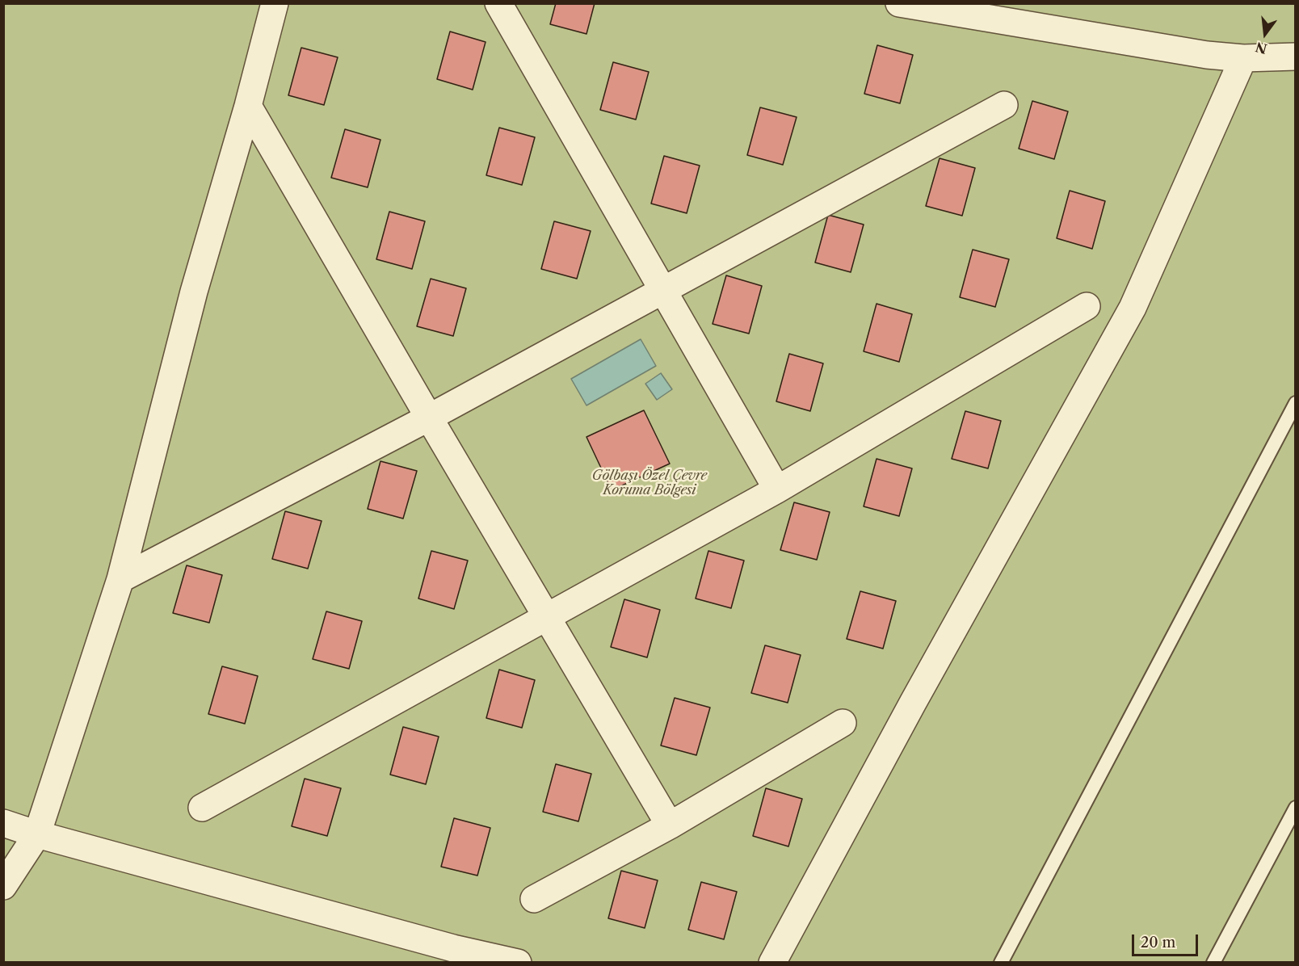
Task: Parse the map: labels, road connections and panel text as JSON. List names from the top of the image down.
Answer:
{
  "parks": ["Gölbaşı Özel Çevre Koruma Bölgesi"],
  "scale_bar": "20 m",
  "north": "bottom"
}
